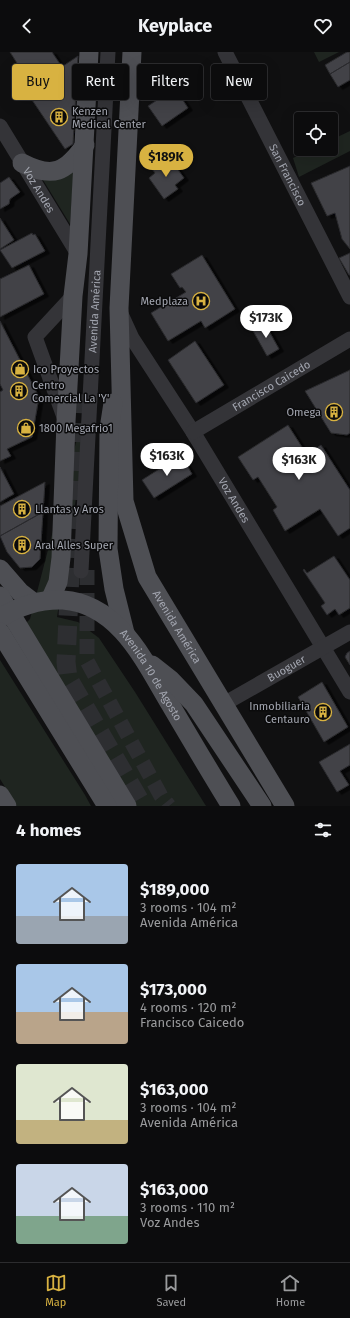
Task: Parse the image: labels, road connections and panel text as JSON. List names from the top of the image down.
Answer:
{
  "streets": {
    "main road": ["Avenida América", "Avenida 10 de Agosto"],
    "street": [
      "San Francisco",
      "Voz Andes",
      "Francisco Caicedo",
      "Buoguer"
    ]
  },
  "crossings": [
    ["Voz Andes", "Avenida América"],
    ["Voz Andes", "Francisco Caicedo"],
    ["Voz Andes", "Buoguer"],
    ["Avenida América", "Buoguer"],
    ["Avenida América", "Avenida 10 de Agosto"]
  ],
  "places": {
    "building": [
      "Kenzen Medical Center",
      "Centro Comercial La 'Y'",
      "Omega",
      "Llantas y Aros",
      "Aral Alles Super",
      "Inmobiliaria Centauro"
    ],
    "hospital": ["Medplaza"],
    "shop": ["Ico Proyectos", "1800 Megafrio1"]
  },
  "page": {
    "header": "Keyplace",
    "chip": [
      "Buy",
      "Rent",
      "Filters",
      "New"
    ],
    "price": [
      "$189K",
      "$173K",
      "$163K",
      "$163K"
    ],
    "heading": "4 homes",
    "list": [
      {
        "name": "$189,000",
        "note": "3 rooms · 104 m² · Avenida América"
      },
      {
        "name": "$173,000",
        "note": "4 rooms · 120 m² · Francisco Caicedo"
      },
      {
        "name": "$163,000",
        "note": "3 rooms · 104 m² · Avenida América"
      },
      {
        "name": "$163,000",
        "note": "3 rooms · 110 m² · Voz Andes"
      }
    ],
    "tabs": ["Map", "Saved", "Home"]
  }
}
